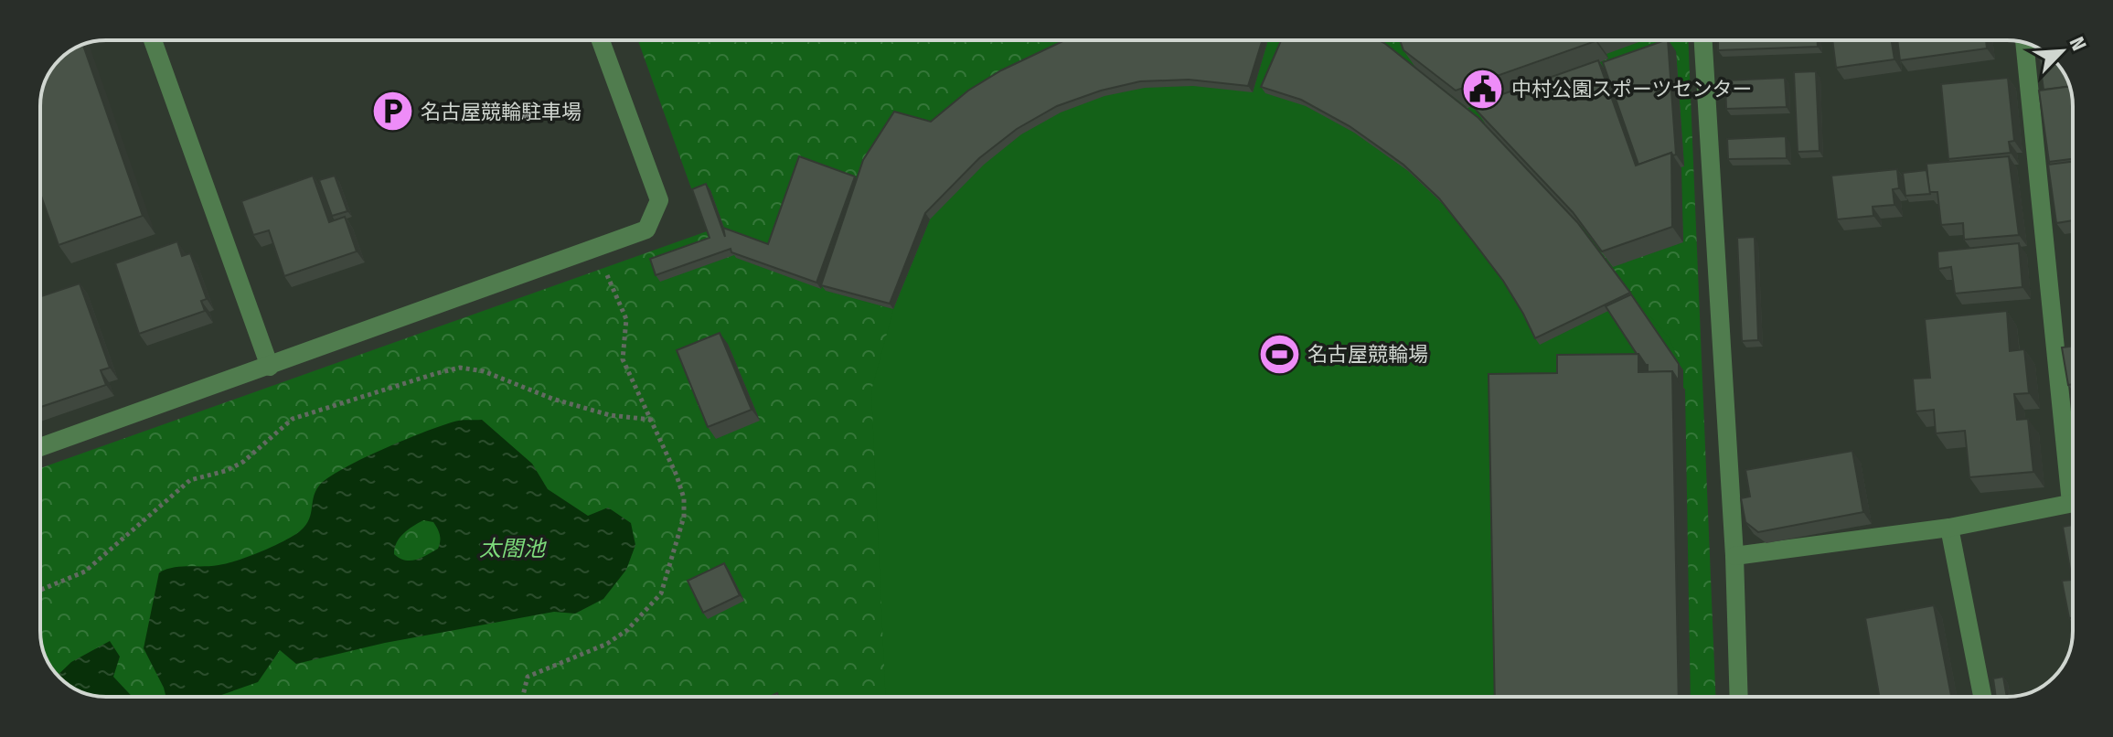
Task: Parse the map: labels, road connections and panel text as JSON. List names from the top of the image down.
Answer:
{
  "water": ["太閤池"],
  "places": {
    "public building": ["中村公園スポーツセンター"],
    "parking": ["名古屋競輪駐車場"],
    "sports": ["名古屋競輪場"]
  },
  "north": "top right"
}
